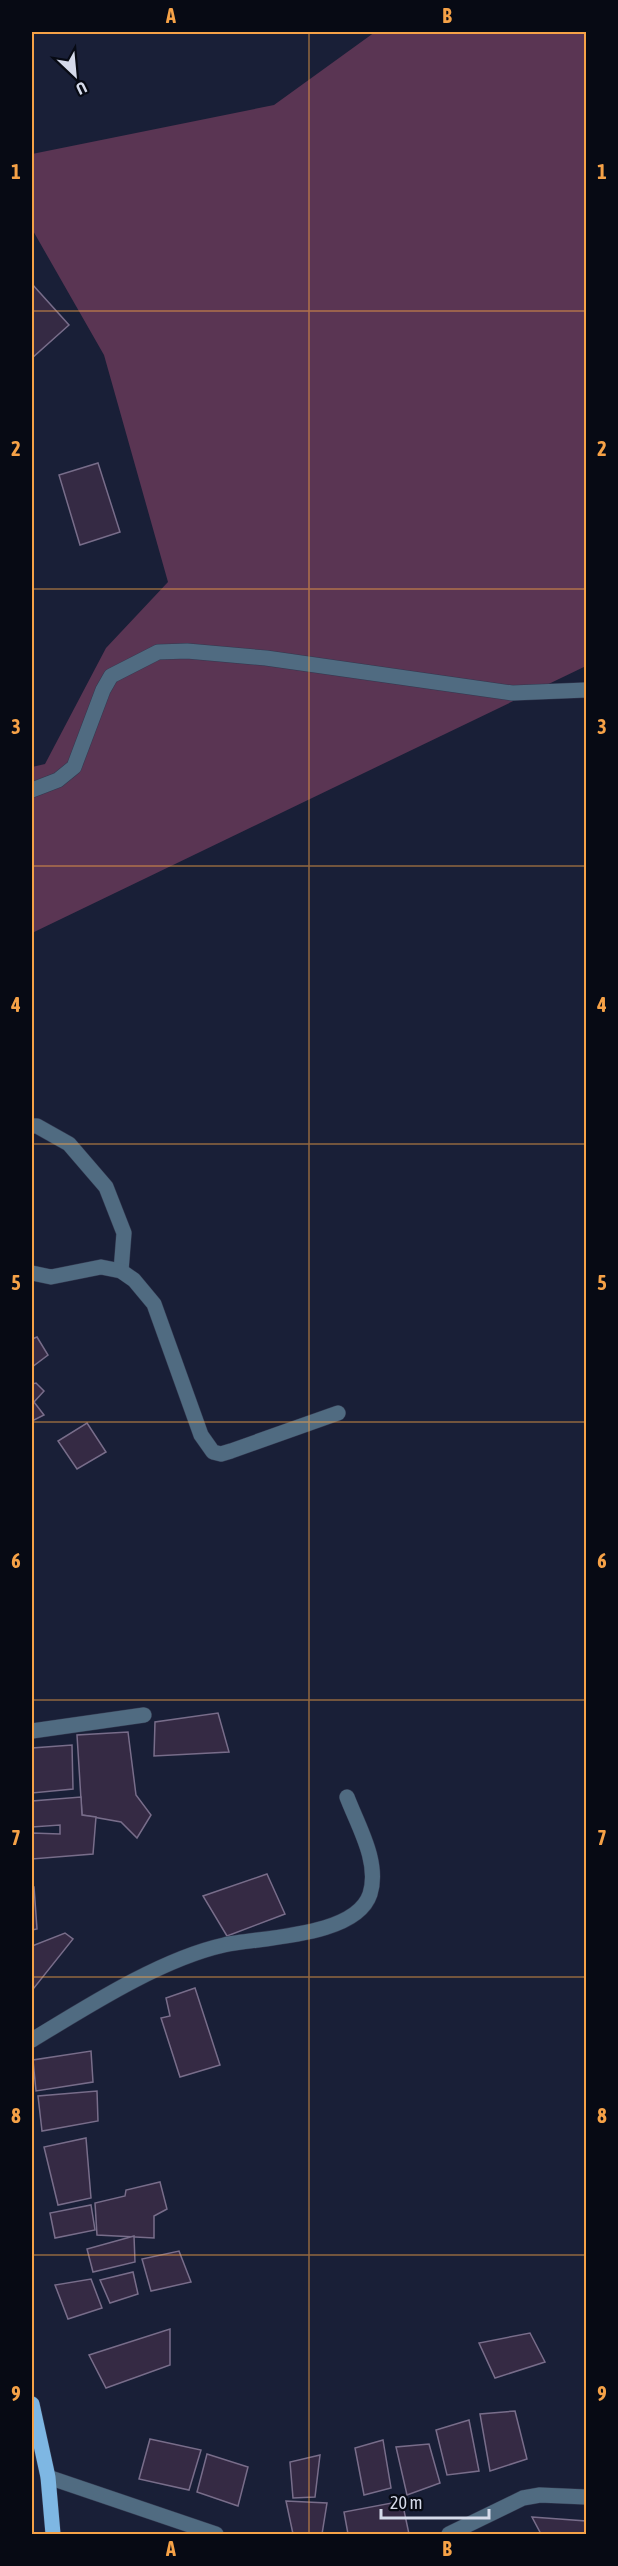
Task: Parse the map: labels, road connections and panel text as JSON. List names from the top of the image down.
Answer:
{
  "scale_bar": "20 m",
  "north": "bottom right",
  "grid": {
    "columns": ["A", "B"],
    "rows": [
      "1",
      "2",
      "3",
      "4",
      "5",
      "6",
      "7",
      "8",
      "9"
    ]
  }
}
